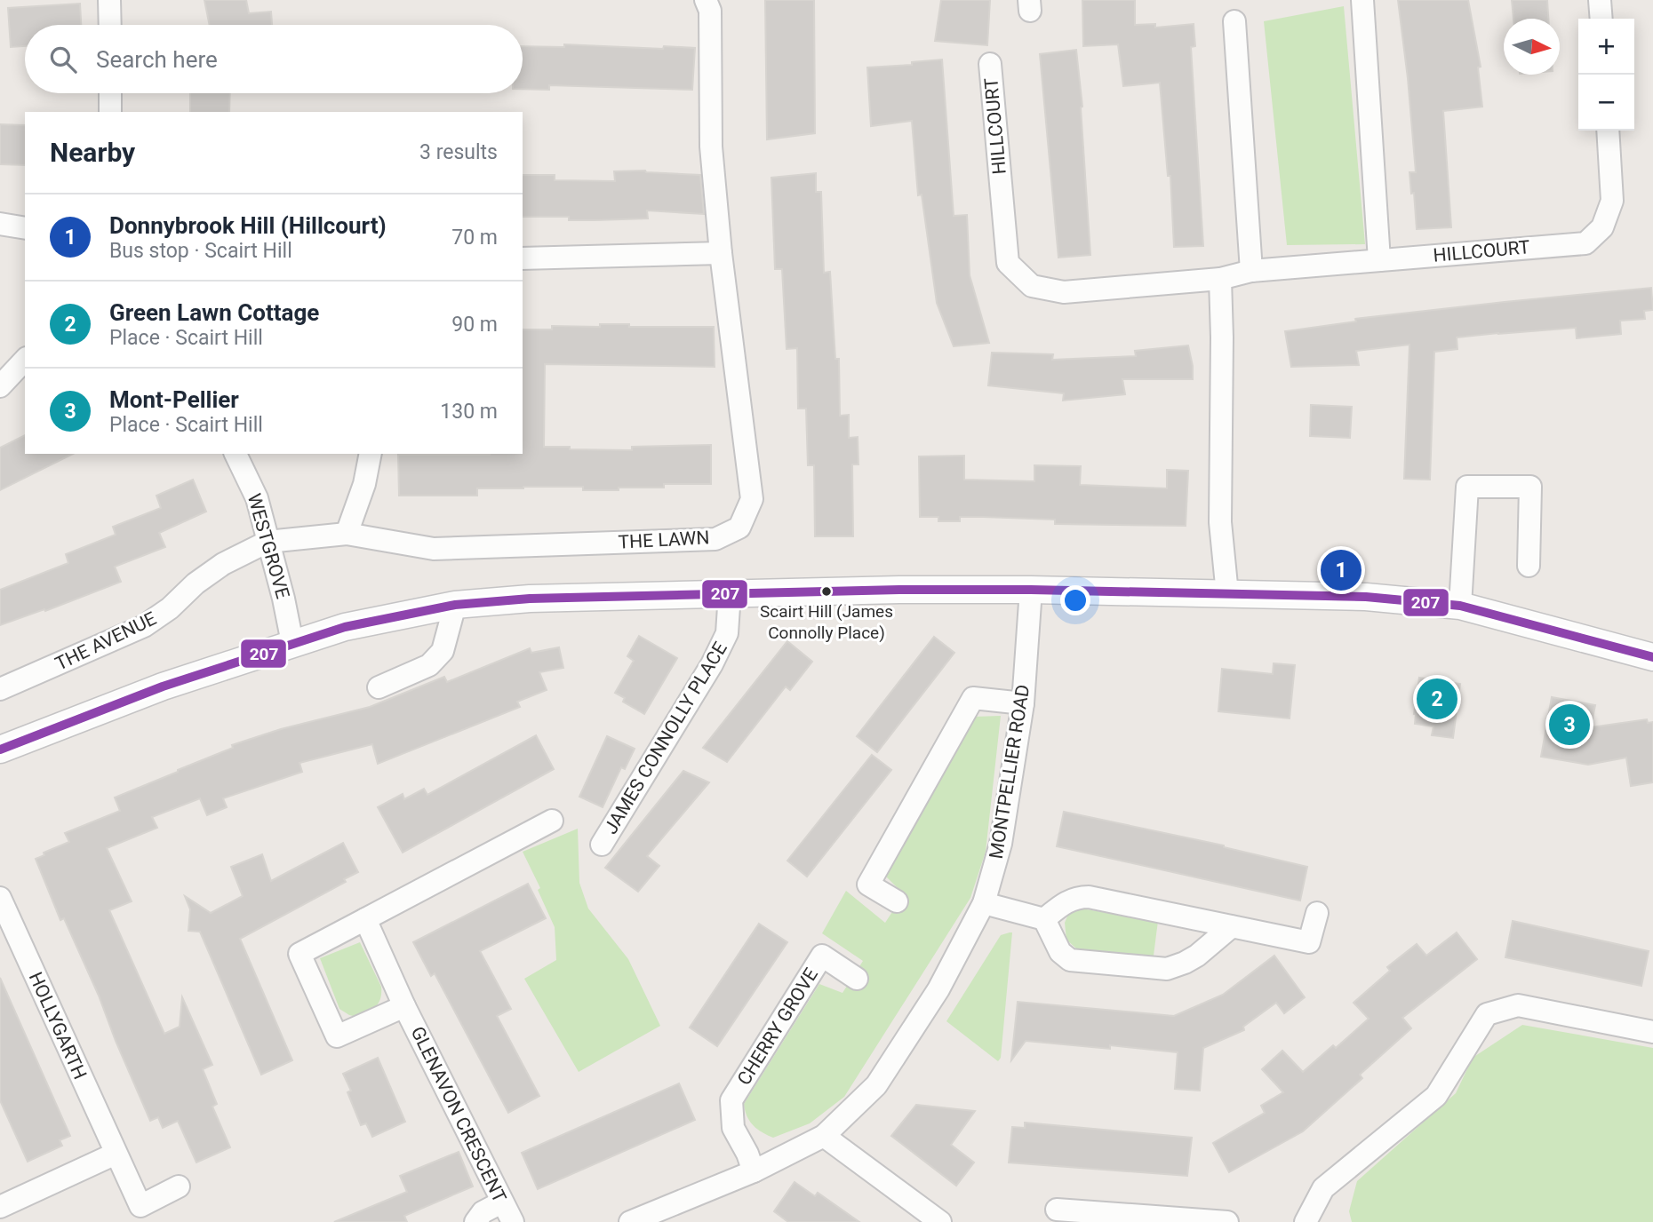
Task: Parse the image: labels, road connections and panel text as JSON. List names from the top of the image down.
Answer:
{
  "streets": {
    "street": [
      "HILLCOURT",
      "THE LAWN",
      "WESTGROVE",
      "THE AVENUE",
      "JAMES CONNOLLY PLACE",
      "MONTPELLIER ROAD",
      "HOLLYGARTH",
      "CHERRY GROVE",
      "GLENAVON CRESCENT"
    ]
  },
  "crossings": [
    ["THE LAWN", "WESTGROVE"],
    ["THE LAWN", "THE AVENUE"],
    ["WESTGROVE", "THE AVENUE"],
    ["MONTPELLIER ROAD", "CHERRY GROVE"]
  ],
  "places": ["Scairt Hill (James Connolly Place)"],
  "lines": ["transit line 207"],
  "north": "right",
  "page": {
    "map_buttons": ["+", "−"],
    "search": "Search here",
    "heading": ["Nearby", "3 results"],
    "list": [
      {
        "mark": "1",
        "name": "Donnybrook Hill (Hillcourt)",
        "note": "Bus stop · Scairt Hill",
        "value": "70 m"
      },
      {
        "mark": "2",
        "name": "Green Lawn Cottage",
        "note": "Place · Scairt Hill",
        "value": "90 m"
      },
      {
        "mark": "3",
        "name": "Mont-Pellier",
        "note": "Place · Scairt Hill",
        "value": "130 m"
      }
    ],
    "pins": ["1", "2", "3"]
  }
}
